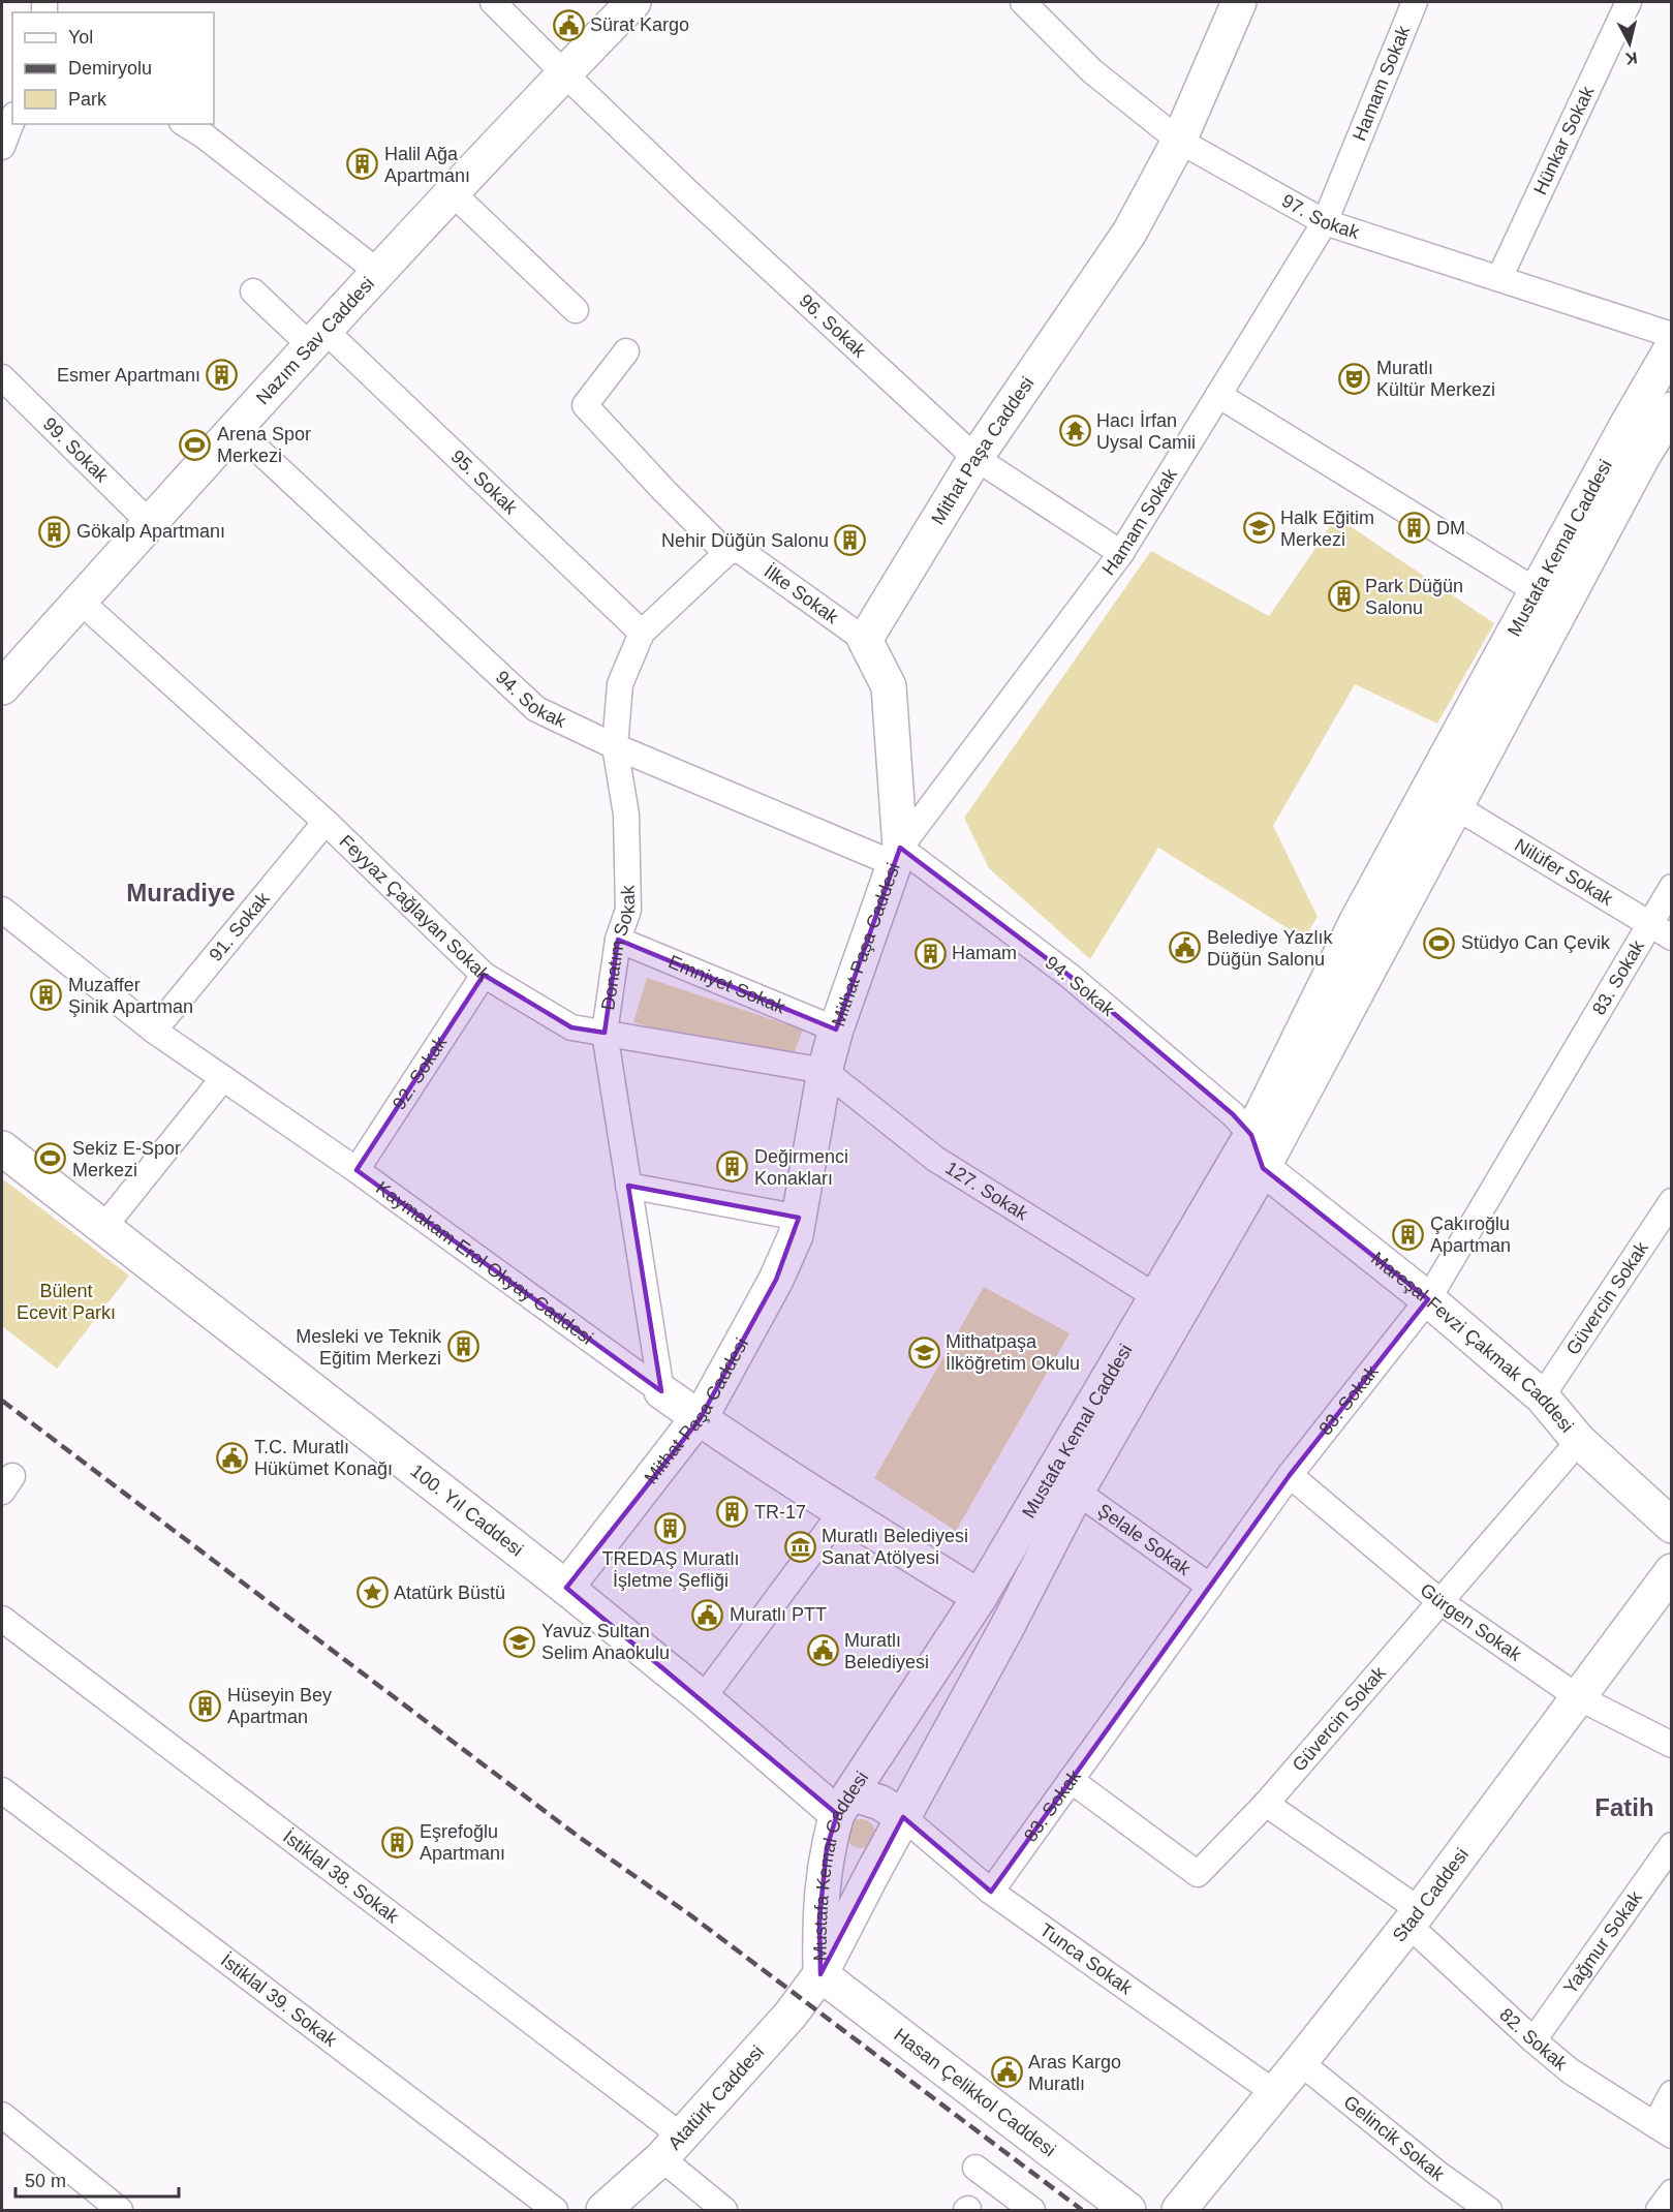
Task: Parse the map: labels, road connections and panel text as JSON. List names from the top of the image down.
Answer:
{
  "streets": {
    "street": [
      "Hamam Sokak",
      "Hünkar Sokak",
      "97. Sokak",
      "96. Sokak",
      "Nazım Sav Caddesi",
      "99. Sokak",
      "Mithat Paşa Caddesi",
      "95. Sokak",
      "Mustafa Kemal Caddesi",
      "İlke Sokak",
      "94. Sokak",
      "Nilüfer Sokak",
      "Feyyaz Çağlayan Sokak",
      "91. Sokak",
      "Donatım Sokak",
      "83. Sokak",
      "Emniyet Sokak",
      "92. Sokak",
      "127. Sokak",
      "Kaymakam Erol Okyay Caddesi",
      "Güvercin Sokak",
      "Mareşal Fevzi Çakmak Caddesi",
      "100. Yıl Caddesi",
      "Şelale Sokak",
      "Gürgen Sokak",
      "İstiklal 38. Sokak",
      "Stad Caddesi",
      "Yağmur Sokak",
      "Tunca Sokak",
      "İstiklal 39. Sokak",
      "82. Sokak",
      "Hasan Çelikkol Caddesi",
      "Atatürk Caddesi",
      "Gelincik Sokak"
    ]
  },
  "crossings": [
    ["Hamam Sokak", "97. Sokak"],
    ["Hamam Sokak", "96. Sokak"],
    ["Hamam Sokak", "Mithat Paşa Caddesi"],
    ["Hamam Sokak", "94. Sokak"],
    ["Hünkar Sokak", "97. Sokak"],
    ["97. Sokak", "Mithat Paşa Caddesi"],
    ["96. Sokak", "Nazım Sav Caddesi"],
    ["96. Sokak", "Mithat Paşa Caddesi"],
    ["Nazım Sav Caddesi", "99. Sokak"],
    ["Nazım Sav Caddesi", "95. Sokak"],
    ["Nazım Sav Caddesi", "94. Sokak"],
    ["Nazım Sav Caddesi", "Feyyaz Çağlayan Sokak"],
    ["Mithat Paşa Caddesi", "İlke Sokak"],
    ["Mithat Paşa Caddesi", "94. Sokak"],
    ["Mithat Paşa Caddesi", "Feyyaz Çağlayan Sokak"],
    ["Mithat Paşa Caddesi", "Emniyet Sokak"],
    ["Mithat Paşa Caddesi", "127. Sokak"],
    ["Mithat Paşa Caddesi", "Kaymakam Erol Okyay Caddesi"],
    ["Mithat Paşa Caddesi", "100. Yıl Caddesi"],
    ["95. Sokak", "Donatım Sokak"],
    ["Mustafa Kemal Caddesi", "94. Sokak"],
    ["Mustafa Kemal Caddesi", "Nilüfer Sokak"],
    ["Mustafa Kemal Caddesi", "127. Sokak"],
    ["Mustafa Kemal Caddesi", "Kaymakam Erol Okyay Caddesi"],
    ["Mustafa Kemal Caddesi", "Mareşal Fevzi Çakmak Caddesi"],
    ["Mustafa Kemal Caddesi", "100. Yıl Caddesi"],
    ["Mustafa Kemal Caddesi", "Şelale Sokak"],
    ["Mustafa Kemal Caddesi", "Tunca Sokak"],
    ["Mustafa Kemal Caddesi", "Hasan Çelikkol Caddesi"],
    ["Mustafa Kemal Caddesi", "Atatürk Caddesi"],
    ["İlke Sokak", "Donatım Sokak"],
    ["94. Sokak", "Donatım Sokak"],
    ["Nilüfer Sokak", "83. Sokak"],
    ["Feyyaz Çağlayan Sokak", "91. Sokak"],
    ["Feyyaz Çağlayan Sokak", "Donatım Sokak"],
    ["Feyyaz Çağlayan Sokak", "92. Sokak"],
    ["Feyyaz Çağlayan Sokak", "127. Sokak"],
    ["91. Sokak", "Kaymakam Erol Okyay Caddesi"],
    ["Donatım Sokak", "Emniyet Sokak"],
    ["Donatım Sokak", "Kaymakam Erol Okyay Caddesi"],
    ["83. Sokak", "Güvercin Sokak"],
    ["83. Sokak", "Mareşal Fevzi Çakmak Caddesi"],
    ["83. Sokak", "Şelale Sokak"],
    ["83. Sokak", "Gürgen Sokak"],
    ["83. Sokak", "Tunca Sokak"],
    ["92. Sokak", "Kaymakam Erol Okyay Caddesi"],
    ["Güvercin Sokak", "Mareşal Fevzi Çakmak Caddesi"],
    ["Güvercin Sokak", "Gürgen Sokak"],
    ["Güvercin Sokak", "82. Sokak"],
    ["Gürgen Sokak", "Stad Caddesi"],
    ["İstiklal 38. Sokak", "Atatürk Caddesi"],
    ["Stad Caddesi", "Tunca Sokak"],
    ["Stad Caddesi", "82. Sokak"],
    ["Stad Caddesi", "Gelincik Sokak"],
    ["Yağmur Sokak", "82. Sokak"],
    ["Hasan Çelikkol Caddesi", "Atatürk Caddesi"]
  ],
  "districts": ["Muradiye", "Fatih"],
  "parks": ["Bülent Ecevit Parkı"],
  "places": {
    "public building": [
      "Sürat Kargo",
      "Belediye Yazlık Düğün Salonu",
      "T.C. Muratlı Hükümet Konağı",
      "Muratlı PTT",
      "Muratlı Belediyesi",
      "Aras Kargo Muratlı"
    ],
    "building": [
      "Halil Ağa Apartmanı",
      "Esmer Apartmanı",
      "DM",
      "Gökalp Apartmanı",
      "Nehir Düğün Salonu",
      "Park Düğün Salonu",
      "Hamam",
      "Muzaffer Şinik Apartman",
      "Değirmenci Konakları",
      "Çakıroğlu Apartman",
      "Mesleki ve Teknik Eğitim Merkezi",
      "TR-17",
      "TREDAŞ Muratlı İşletme Şefliği",
      "Hüseyin Bey Apartman",
      "Eşrefoğlu Apartmanı"
    ],
    "theatre": ["Muratlı Kültür Merkezi"],
    "temple": ["Hacı İrfan Uysal Camii"],
    "sports": ["Arena Spor Merkezi", "Stüdyo Can Çevik", "Sekiz E-Spor Merkezi"],
    "school or university": ["Halk Eğitim Merkezi", "Mithatpaşa İlköğretim Okulu", "Yavuz Sultan Selim Anaokulu"],
    "museum": ["Muratlı Belediyesi Sanat Atölyesi"],
    "place": ["Atatürk Büstü"]
  },
  "legend": ["Yol", "Demiryolu", "Park"],
  "scale_bar": "50 m",
  "north": "bottom"
}
